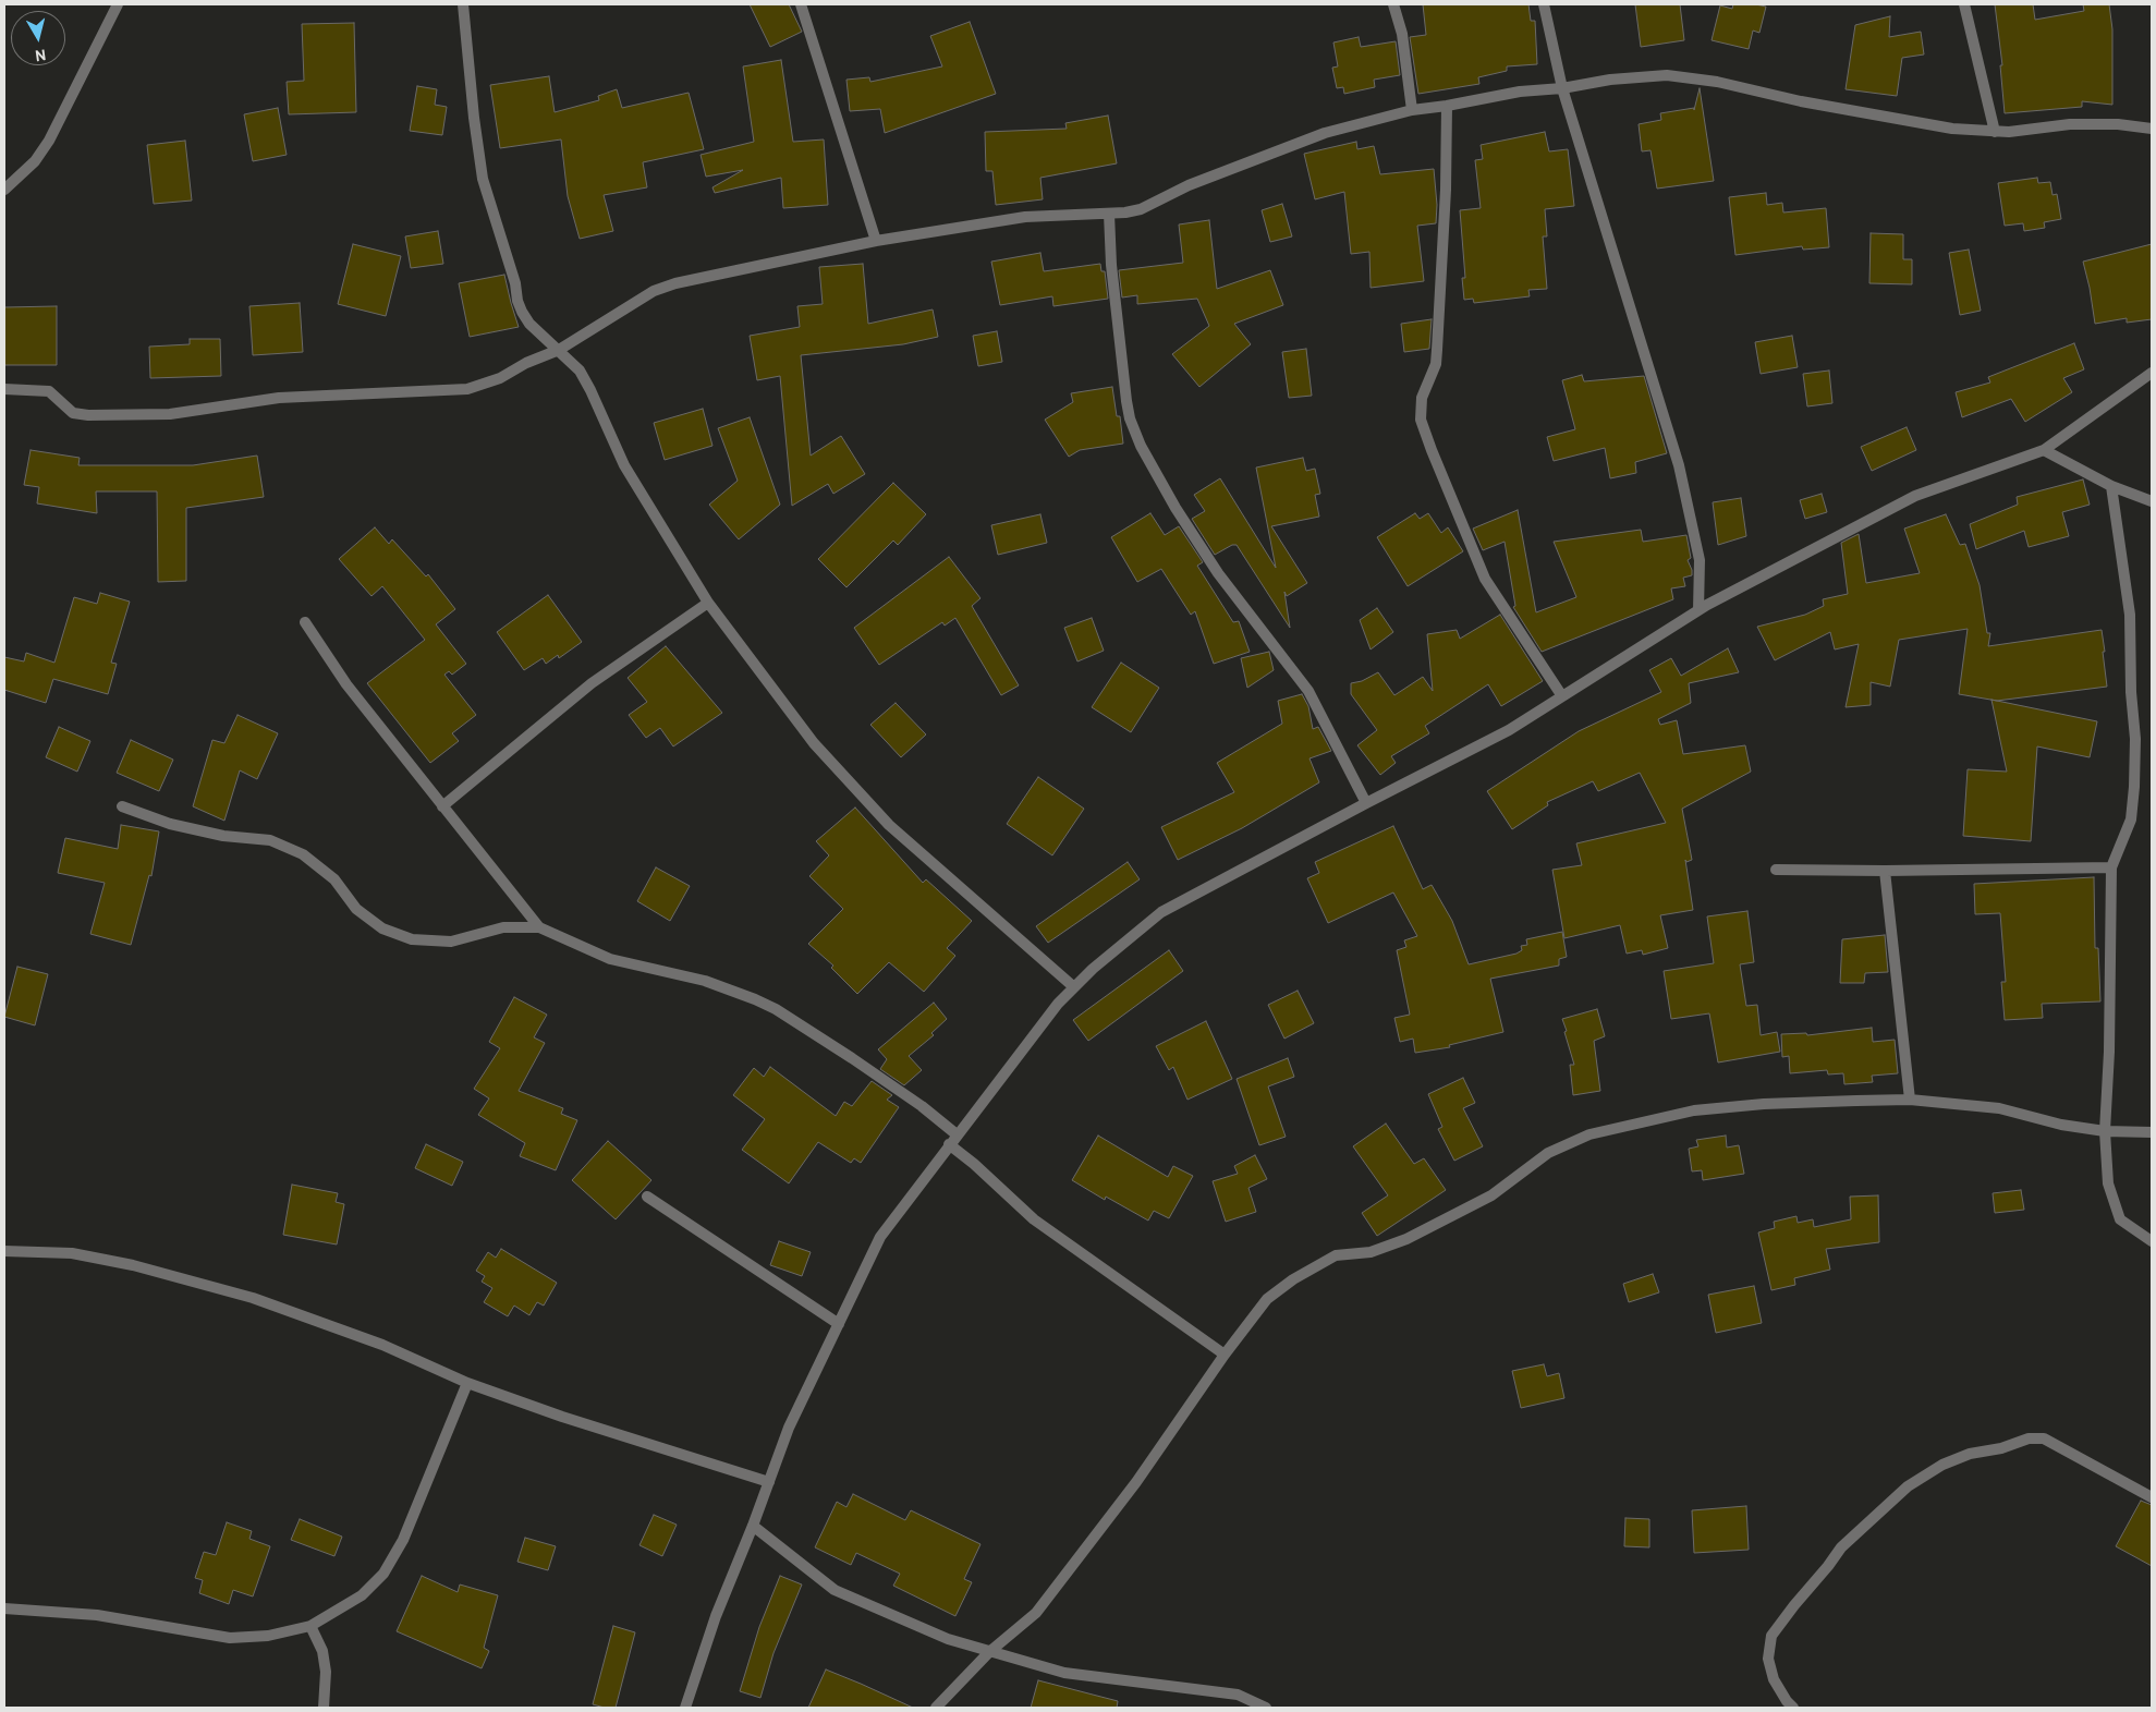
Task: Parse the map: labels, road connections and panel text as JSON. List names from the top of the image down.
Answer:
{
  "north": "bottom"
}
